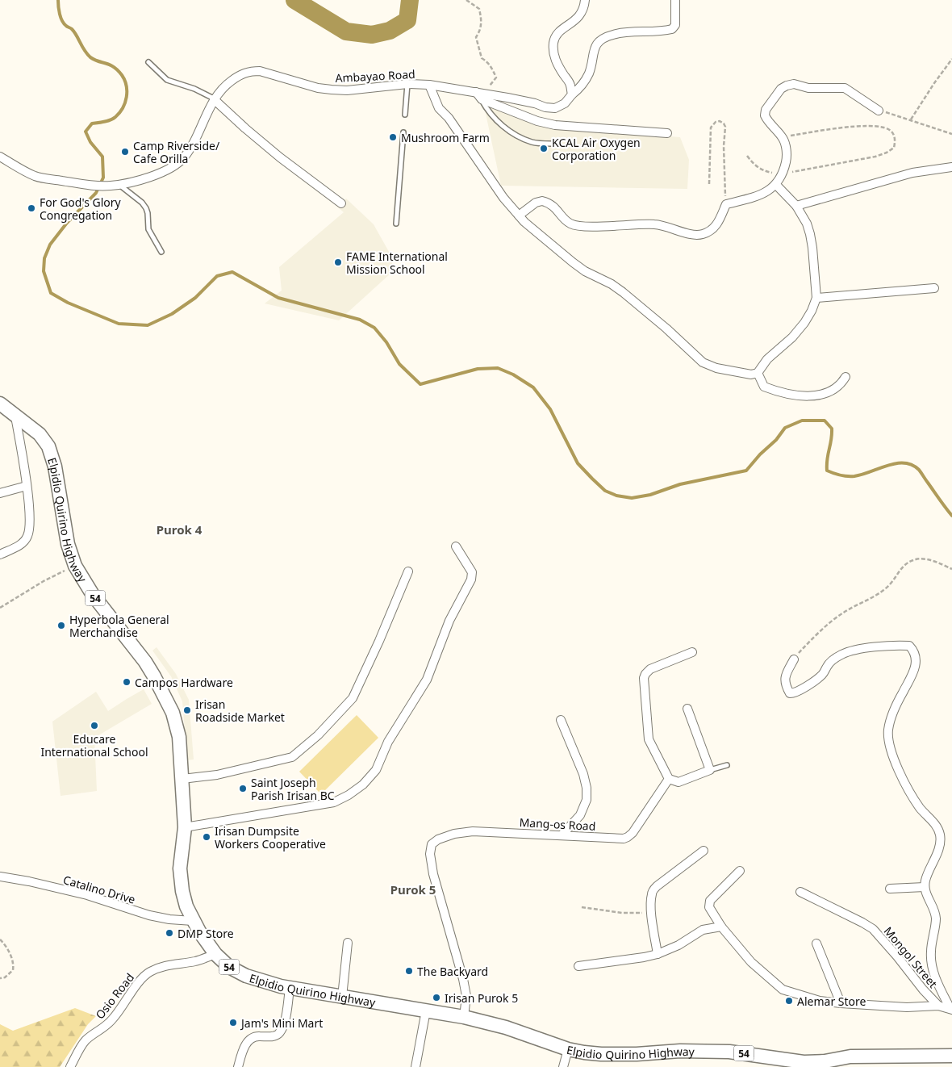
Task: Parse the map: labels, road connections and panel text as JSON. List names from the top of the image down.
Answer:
{
  "streets": {
    "highway": ["Elpidio Quirino Highway", "54"],
    "street": [
      "Ambayao Road",
      "Mang-os Road",
      "Catalino Drive",
      "Mongol Street",
      "Osio Road"
    ]
  },
  "crossings": [
    ["Elpidio Quirino Highway", "Mang-os Road"],
    ["Elpidio Quirino Highway", "Catalino Drive"],
    ["Elpidio Quirino Highway", "Osio Road"]
  ],
  "districts": ["Purok 4", "Purok 5"],
  "places": [
    "Mushroom Farm",
    "KCAL Air Oxygen Corporation",
    "Camp Riverside/ Cafe Orilla",
    "For God's Glory Congregation",
    "FAME International Mission School",
    "Hyperbola General Merchandise",
    "Campos Hardware",
    "Irisan Roadside Market",
    "Educare International School",
    "Saint Joseph Parish Irisan BC",
    "Irisan Dumpsite Workers Cooperative",
    "DMP Store",
    "The Backyard",
    "Irisan Purok 5",
    "Alemar Store",
    "Jam's Mini Mart"
  ]
}
